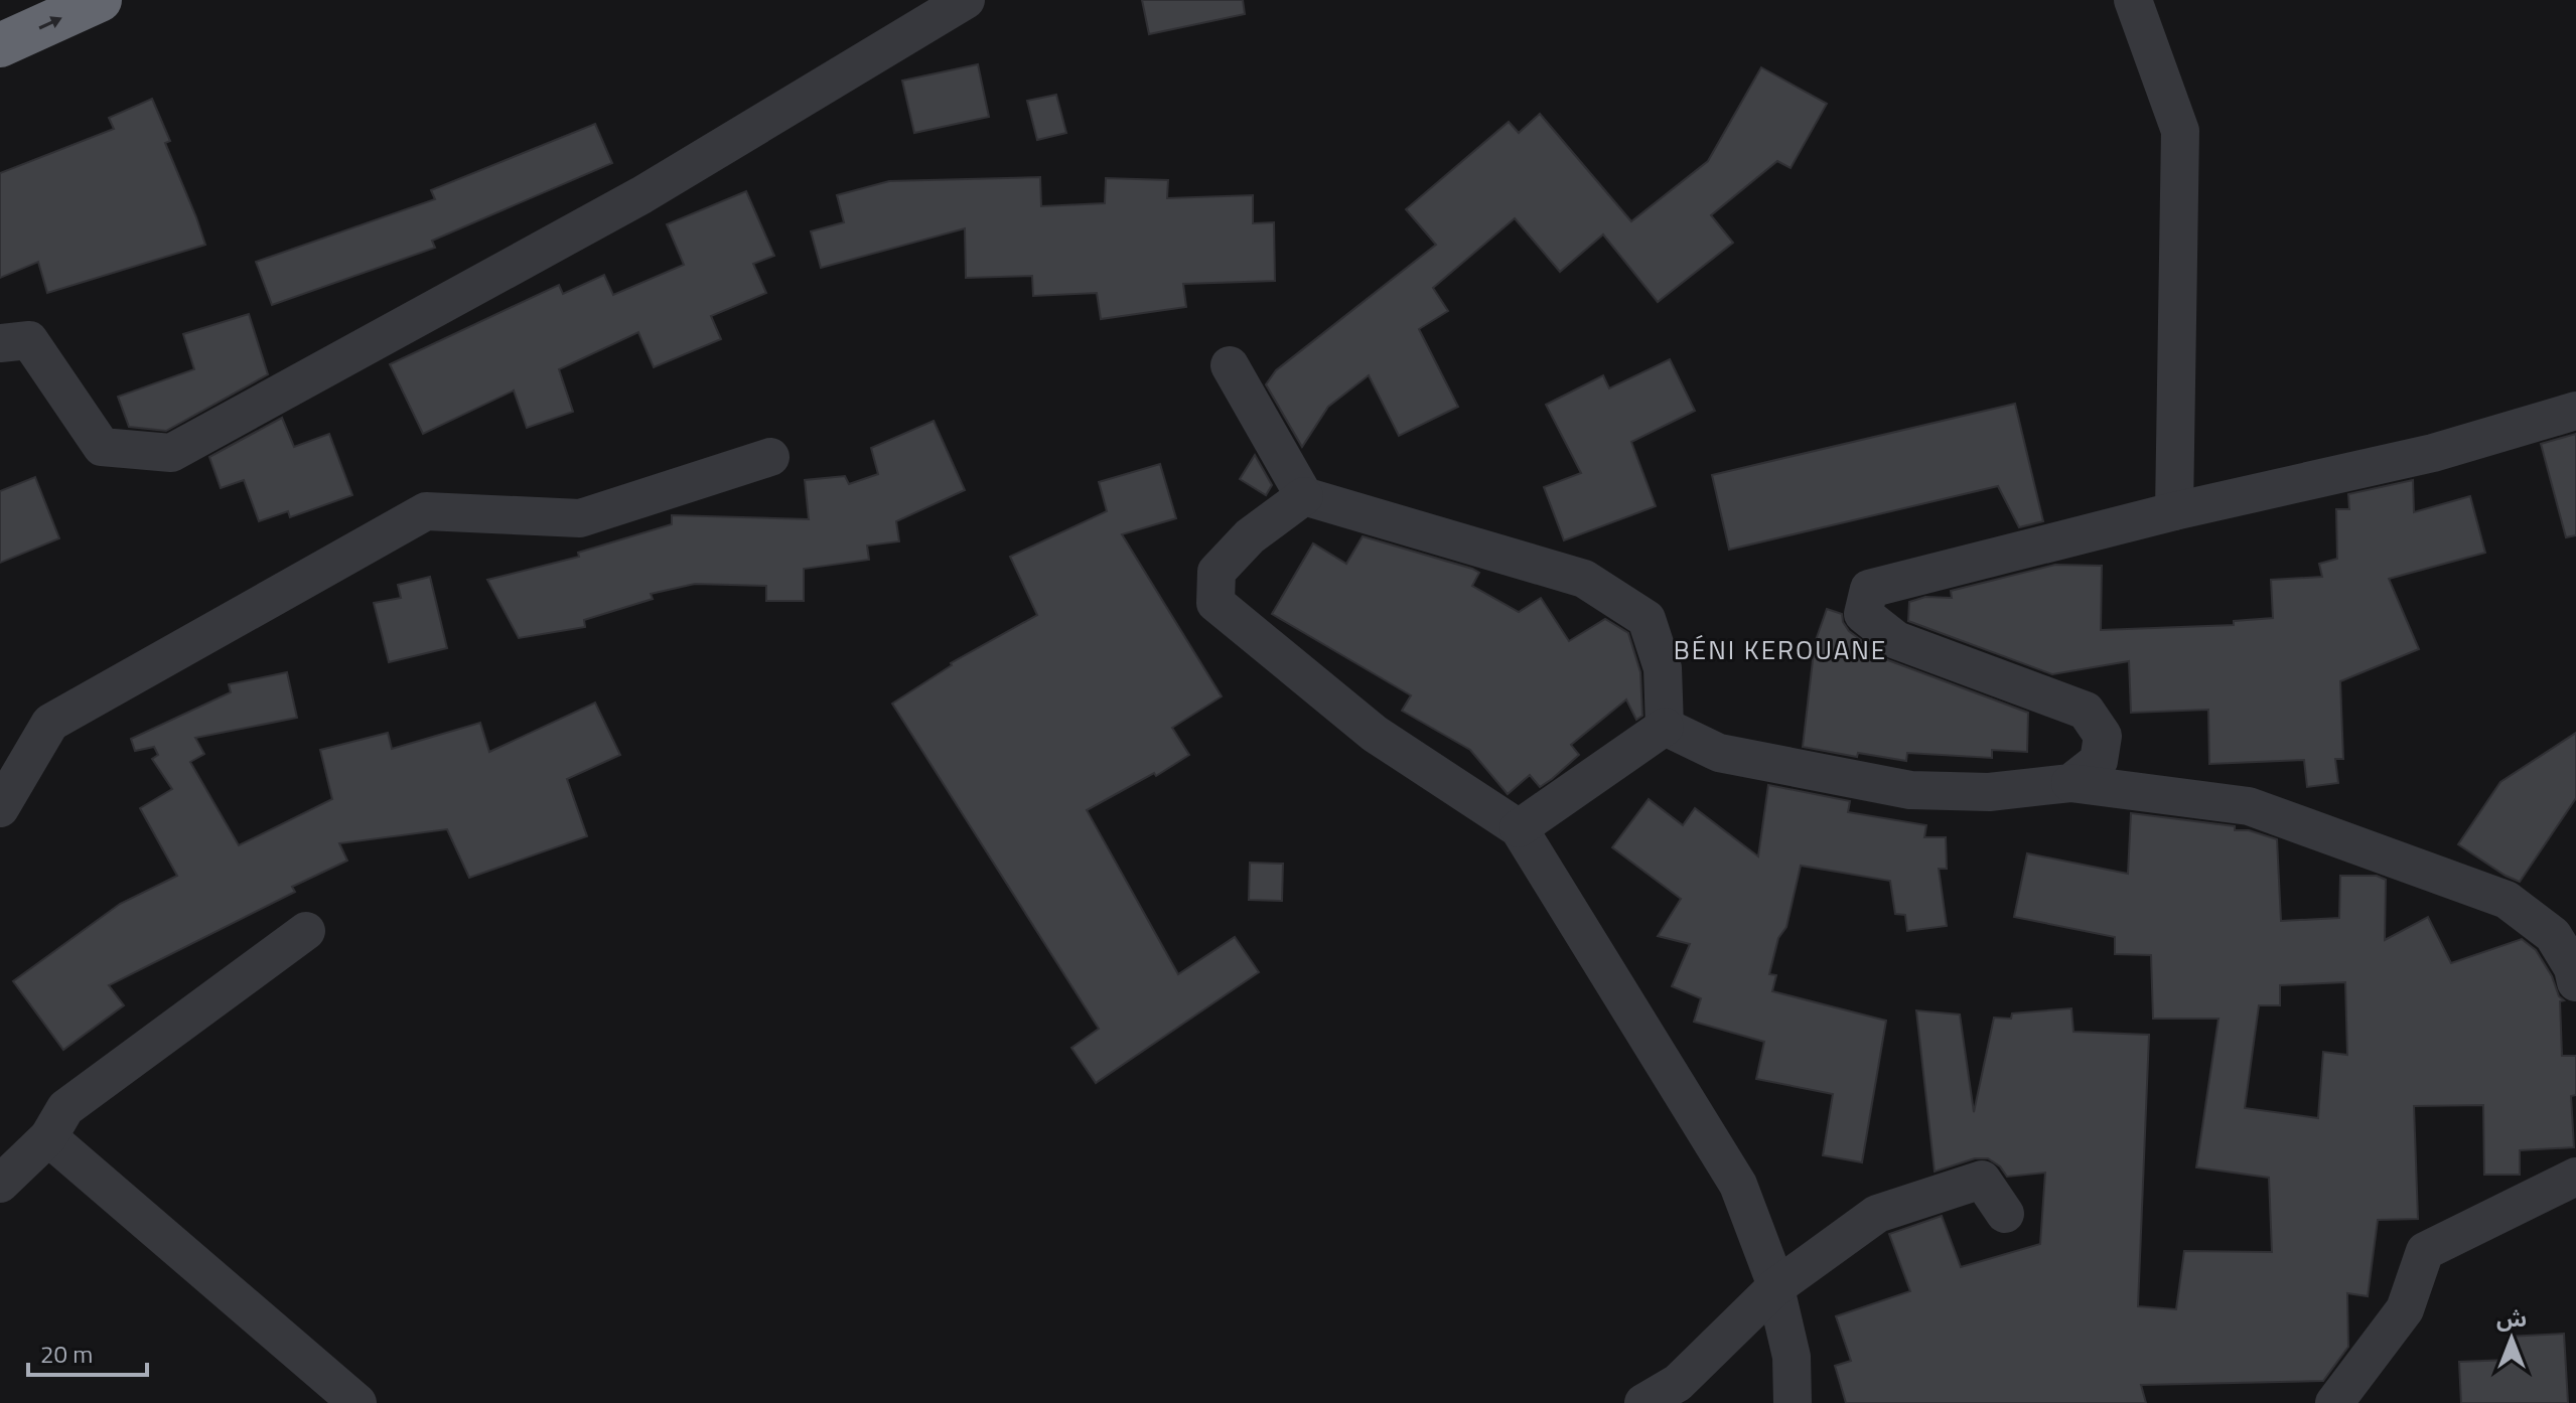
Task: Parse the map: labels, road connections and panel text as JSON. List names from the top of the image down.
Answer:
{
  "districts": ["BÉNI KEROUANE"],
  "scale_bar": "20 m",
  "north": "top"
}
